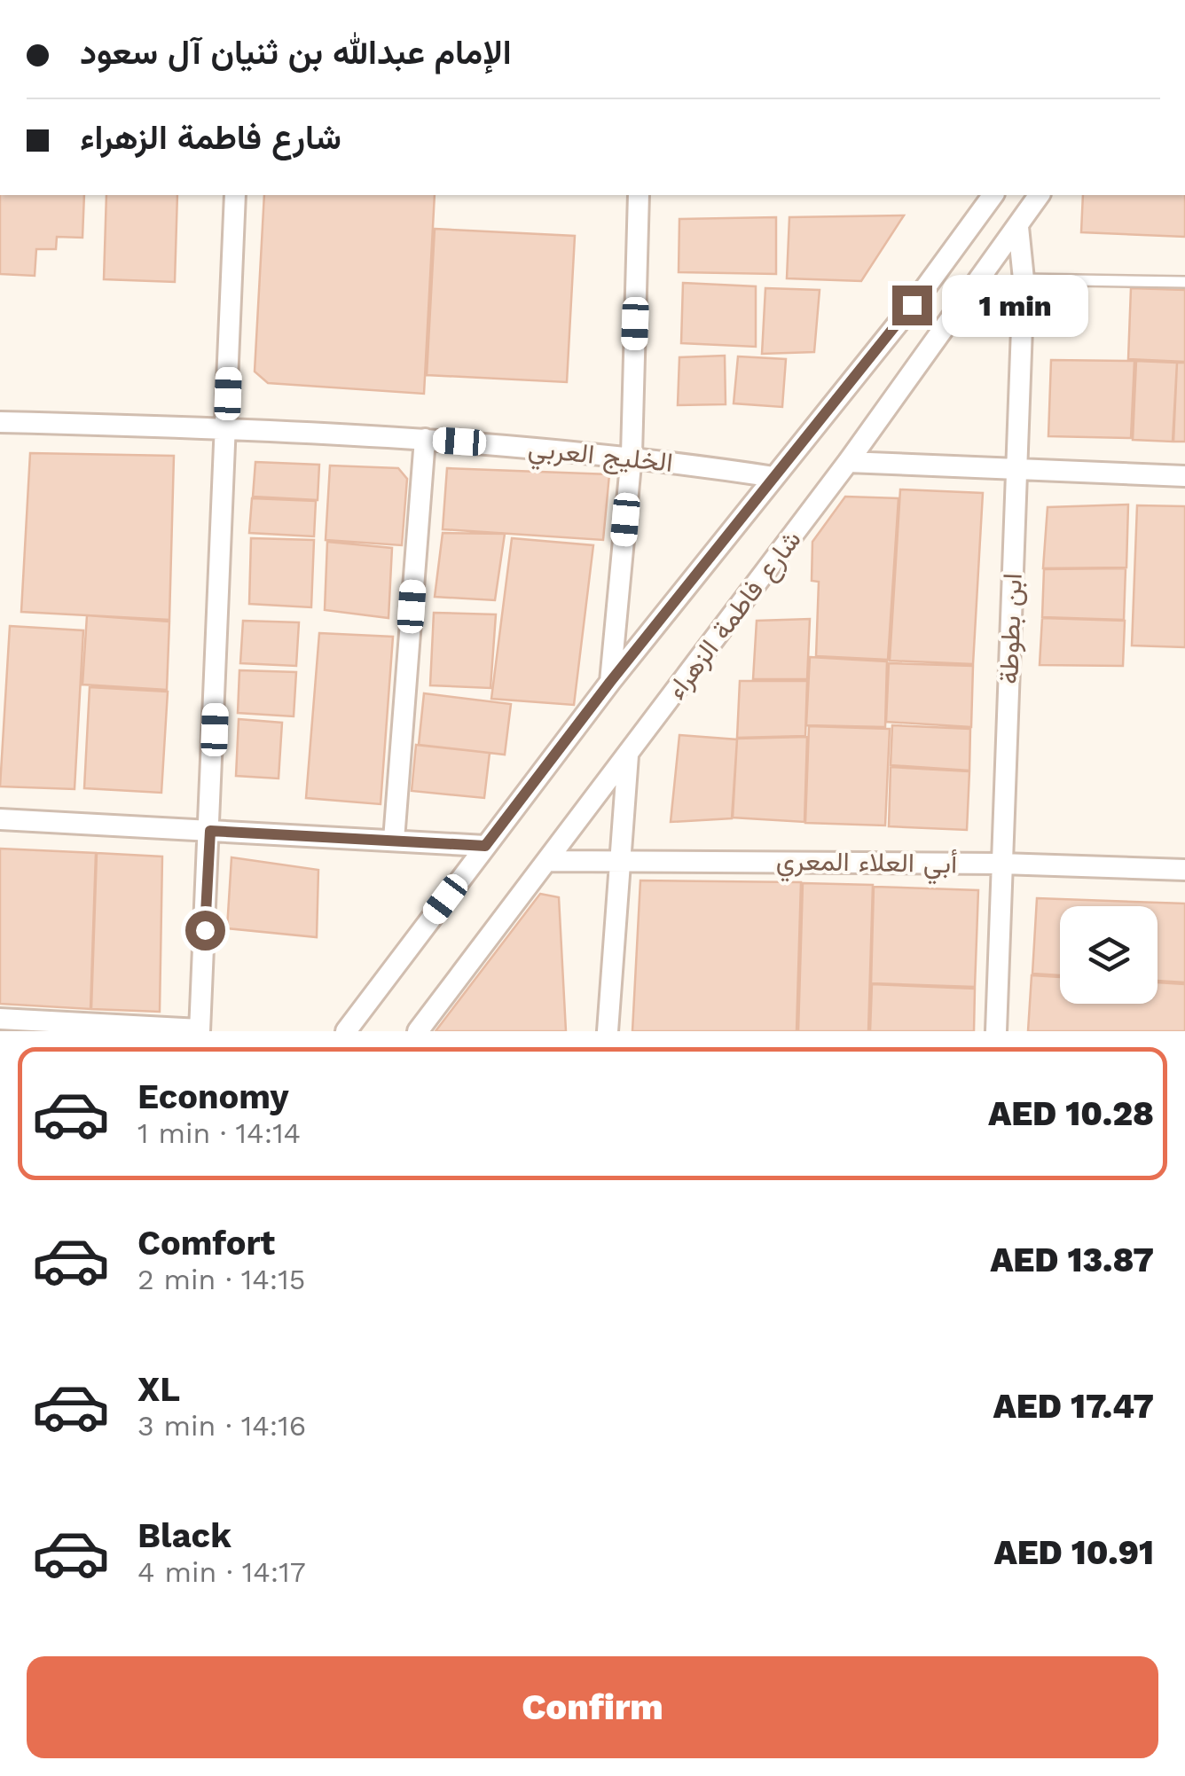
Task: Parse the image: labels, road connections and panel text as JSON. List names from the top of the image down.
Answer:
{
  "streets": {
    "street": [
      "الخليج العربي",
      "شارع فاطمة الزهراء",
      "ابن بطوطة",
      "أبي العلاء المعري"
    ]
  },
  "crossings": [
    ["الخليج العربي", "شارع فاطمة الزهراء"],
    ["شارع فاطمة الزهراء", "ابن بطوطة"],
    ["شارع فاطمة الزهراء", "أبي العلاء المعري"],
    ["ابن بطوطة", "أبي العلاء المعري"]
  ],
  "page": {
    "banner": ["الإمام عبدالله بن ثنيان آل سعود", "شارع فاطمة الزهراء"],
    "bubble": "1 min",
    "list": [
      {
        "name": "Economy",
        "note": "1 min · 14:14",
        "value": "AED 10.28"
      },
      {
        "name": "Comfort",
        "note": "2 min · 14:15",
        "value": "AED 13.87"
      },
      {
        "name": "XL",
        "note": "3 min · 14:16",
        "value": "AED 17.47"
      },
      {
        "name": "Black",
        "note": "4 min · 14:17",
        "value": "AED 10.91"
      }
    ],
    "buttons": "Confirm"
  }
}
